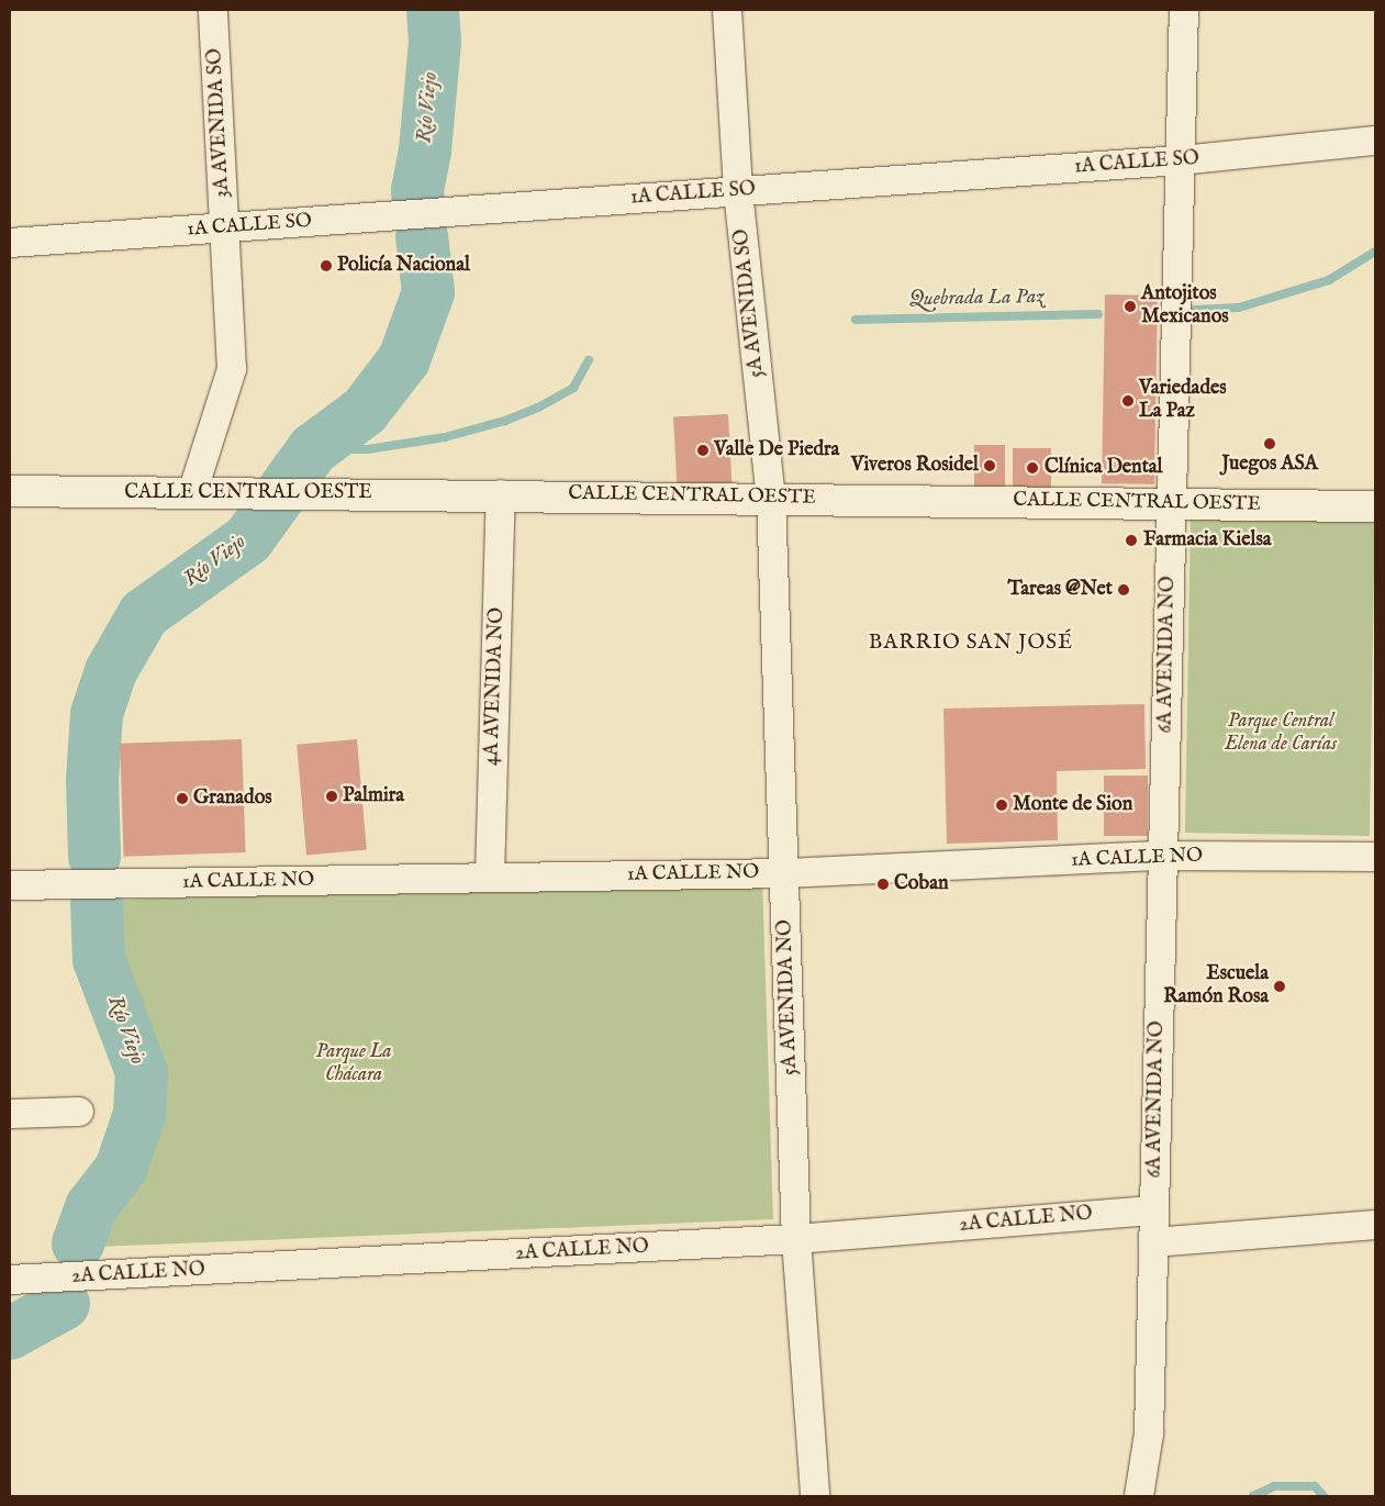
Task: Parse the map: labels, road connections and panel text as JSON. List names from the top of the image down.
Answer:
{
  "streets": {
    "street": [
      "3A AVENIDA SO",
      "1A CALLE SO",
      "5A AVENIDA SO",
      "CALLE CENTRAL OESTE",
      "6A AVENIDA NO",
      "4A AVENIDA NO",
      "1A CALLE NO",
      "5A AVENIDA NO",
      "2A CALLE NO"
    ]
  },
  "crossings": [
    ["3A AVENIDA SO", "1A CALLE SO"],
    ["3A AVENIDA SO", "CALLE CENTRAL OESTE"],
    ["1A CALLE SO", "5A AVENIDA SO"],
    ["1A CALLE SO", "6A AVENIDA NO"],
    ["5A AVENIDA SO", "CALLE CENTRAL OESTE"],
    ["5A AVENIDA SO", "5A AVENIDA NO"],
    ["CALLE CENTRAL OESTE", "6A AVENIDA NO"],
    ["CALLE CENTRAL OESTE", "4A AVENIDA NO"],
    ["CALLE CENTRAL OESTE", "5A AVENIDA NO"],
    ["6A AVENIDA NO", "1A CALLE NO"],
    ["6A AVENIDA NO", "2A CALLE NO"],
    ["4A AVENIDA NO", "1A CALLE NO"],
    ["1A CALLE NO", "5A AVENIDA NO"],
    ["5A AVENIDA NO", "2A CALLE NO"]
  ],
  "districts": ["BARRIO SAN JOSÉ"],
  "water": ["Río Viejo", "Quebrada La Paz"],
  "parks": ["Parque Central Elena de Carías", "Parque La Chácara"],
  "places": [
    "Policía Nacional",
    "Antojitos Mexicanos",
    "Variedades La Paz",
    "Juegos ASA",
    "Valle De Piedra",
    "Viveros Rosidel",
    "Clínica Dental",
    "Farmacia Kielsa",
    "Tareas @Net",
    "Palmira",
    "Granados",
    "Monte de Sion",
    "Coban",
    "Escuela Ramón Rosa"
  ]
}
